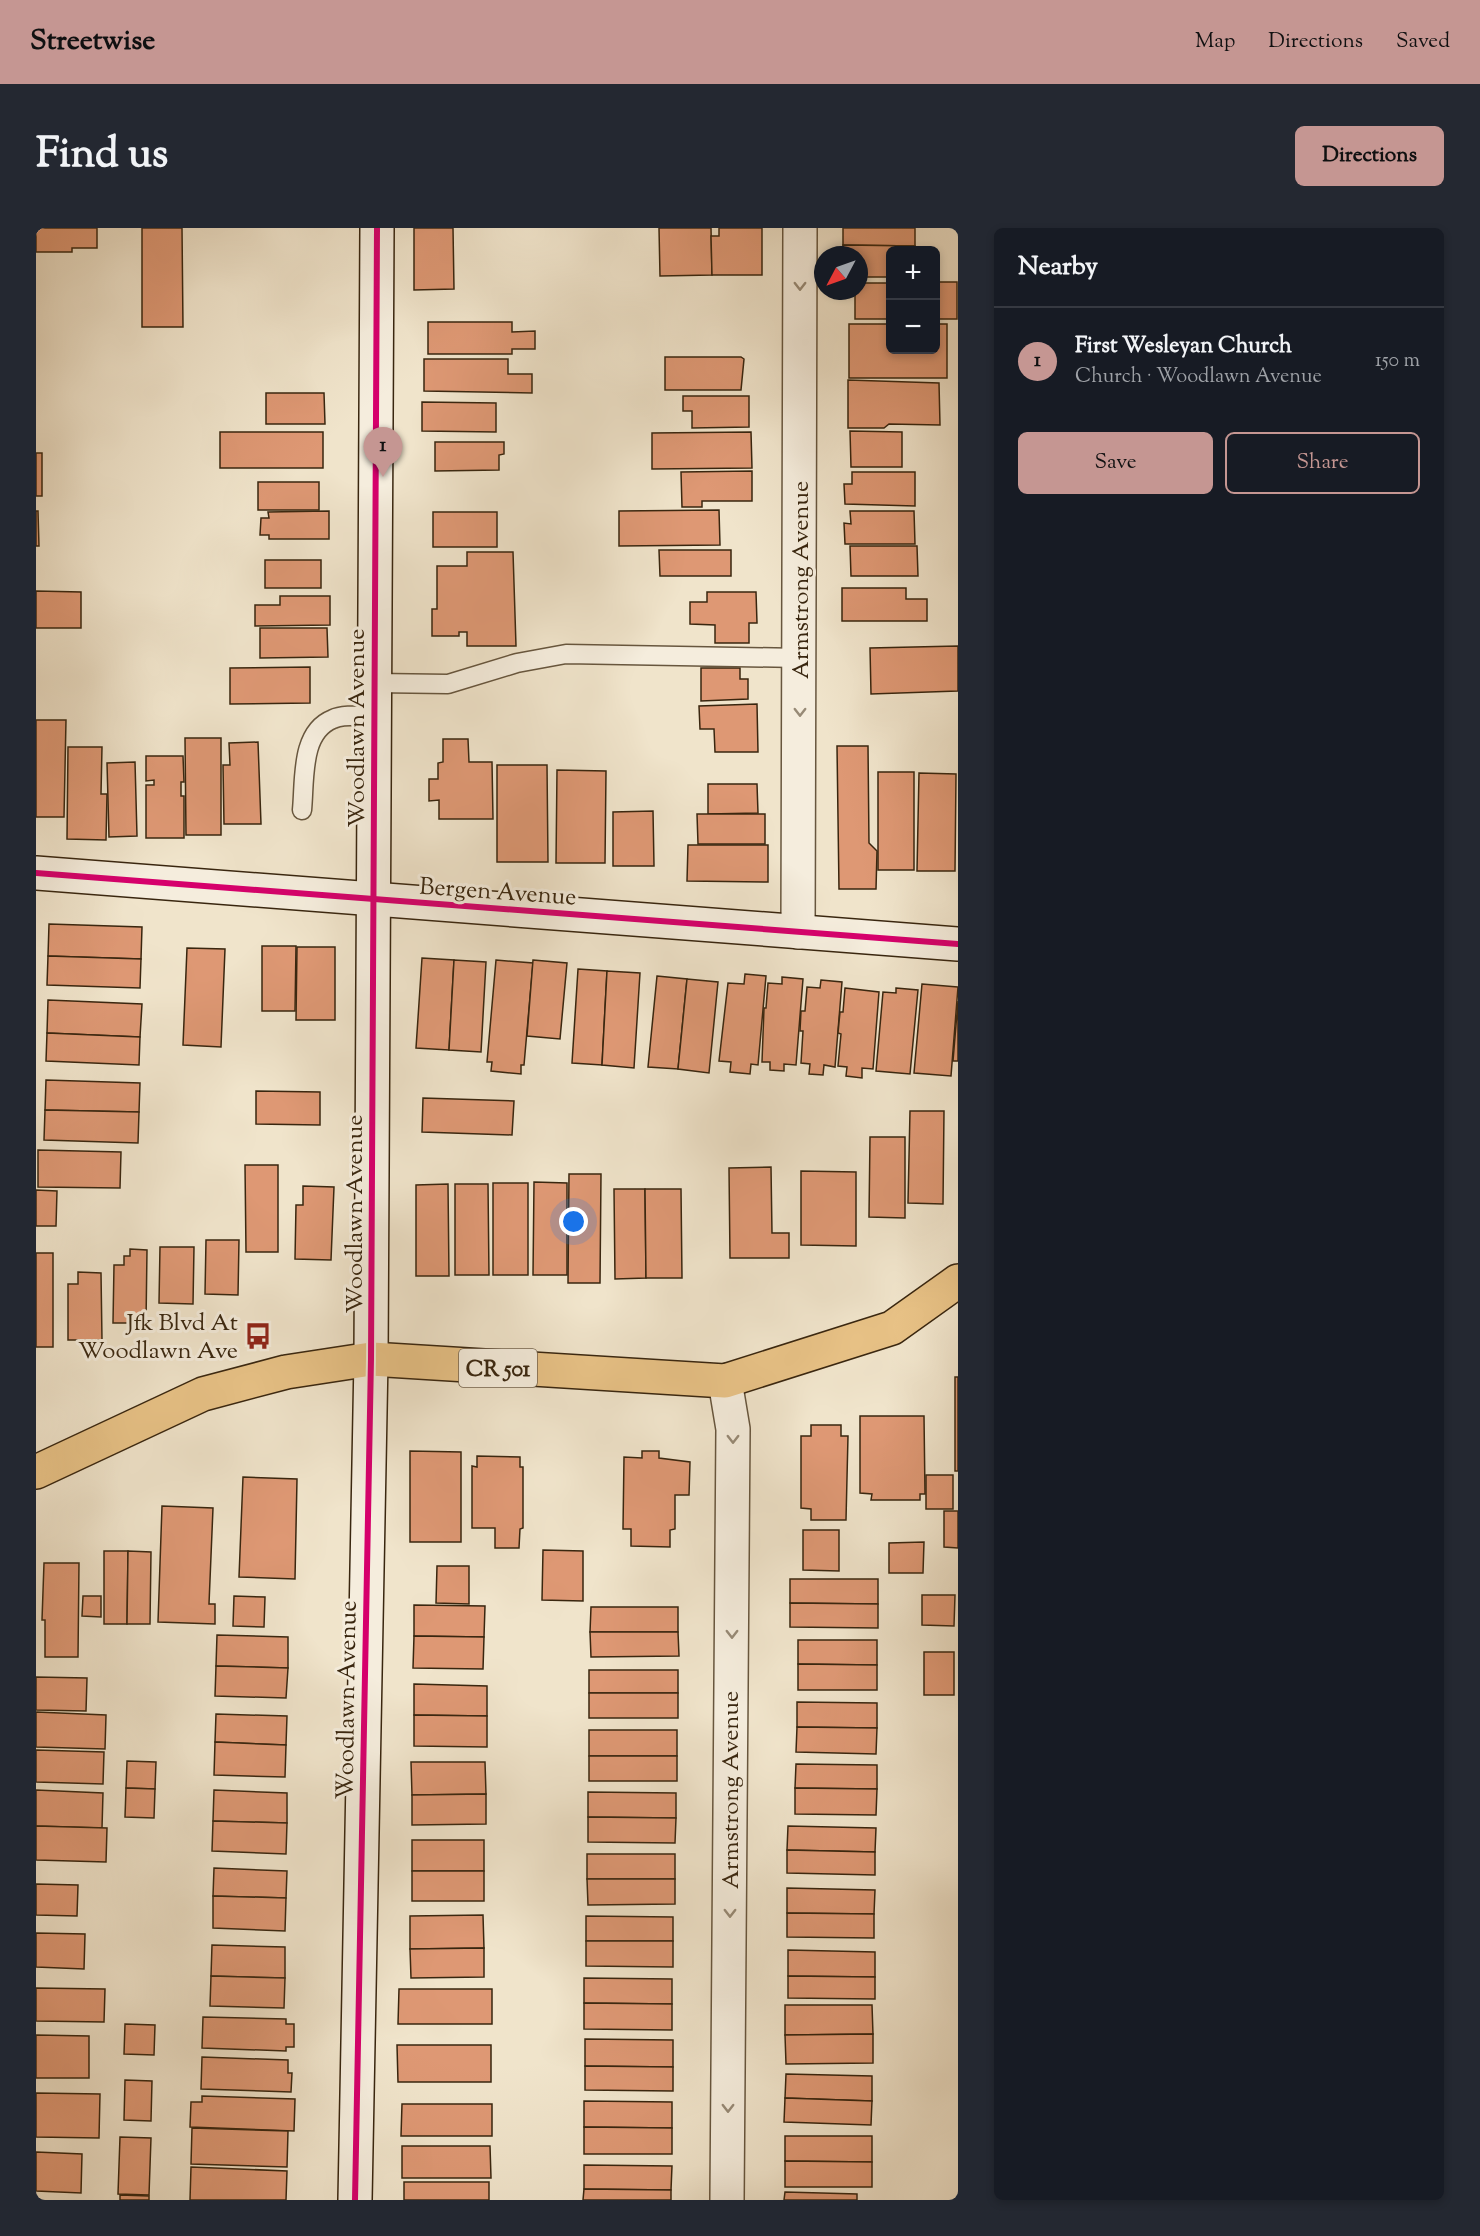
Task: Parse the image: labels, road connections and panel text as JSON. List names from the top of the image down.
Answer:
{
  "streets": {
    "main road": ["CR 501"],
    "street": ["Armstrong Avenue", "Woodlawn Avenue", "Bergen Avenue"]
  },
  "crossings": [
    ["Armstrong Avenue", "Bergen Avenue"],
    ["Armstrong Avenue", "CR 501"],
    ["Woodlawn Avenue", "Bergen Avenue"],
    ["Woodlawn Avenue", "CR 501"]
  ],
  "one_way": ["Armstrong Avenue"],
  "places": {
    "bus stop": ["Jfk Blvd At Woodlawn Ave"]
  },
  "north": "bottom left",
  "page": {
    "header": "Streetwise",
    "nav": ["Map", "Directions", "Saved"],
    "title": "Find us",
    "buttons": [
      "Directions",
      ["Save", "Share"]
    ],
    "heading": "Nearby",
    "map_buttons": ["+", "−"],
    "list": [
      {
        "mark": "1",
        "name": "First Wesleyan Church",
        "note": "Church · Woodlawn Avenue",
        "value": "150 m"
      }
    ],
    "pins": "1"
  }
}
